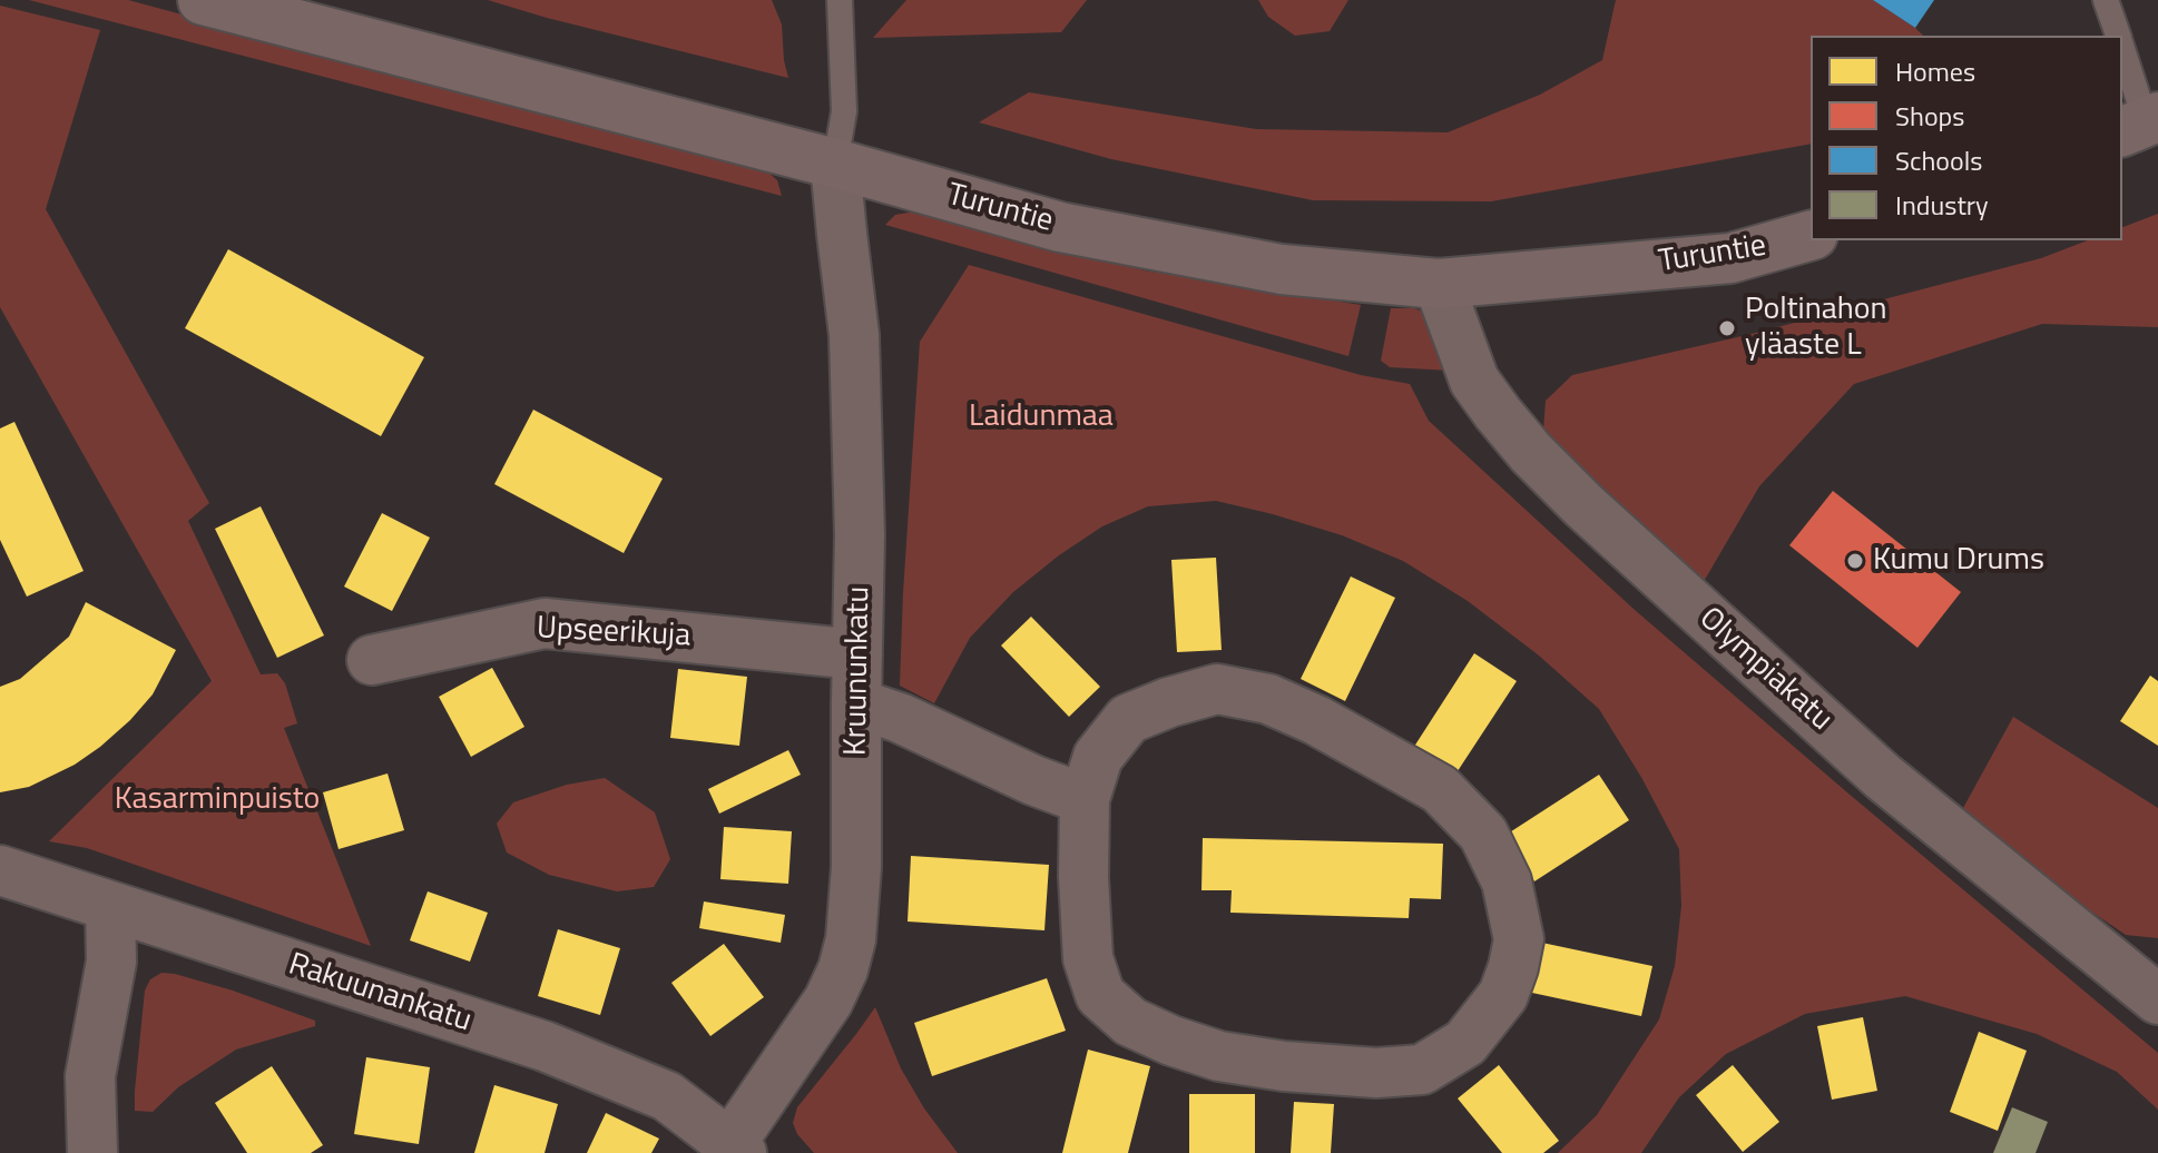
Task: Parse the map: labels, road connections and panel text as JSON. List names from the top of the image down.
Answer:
{
  "streets": {
    "main road": ["Turuntie"],
    "street": [
      "Upseerikuja",
      "Olympiakatu",
      "Kruununkatu",
      "Rakuunankatu"
    ]
  },
  "crossings": [
    ["Turuntie", "Olympiakatu"],
    ["Turuntie", "Kruununkatu"],
    ["Upseerikuja", "Kruununkatu"],
    ["Kruununkatu", "Rakuunankatu"]
  ],
  "parks": ["Laidunmaa", "Kasarminpuisto"],
  "places": ["Poltinahon yläaste L", "Kumu Drums"],
  "legend": [
    "Homes",
    "Shops",
    "Schools",
    "Industry"
  ]
}
